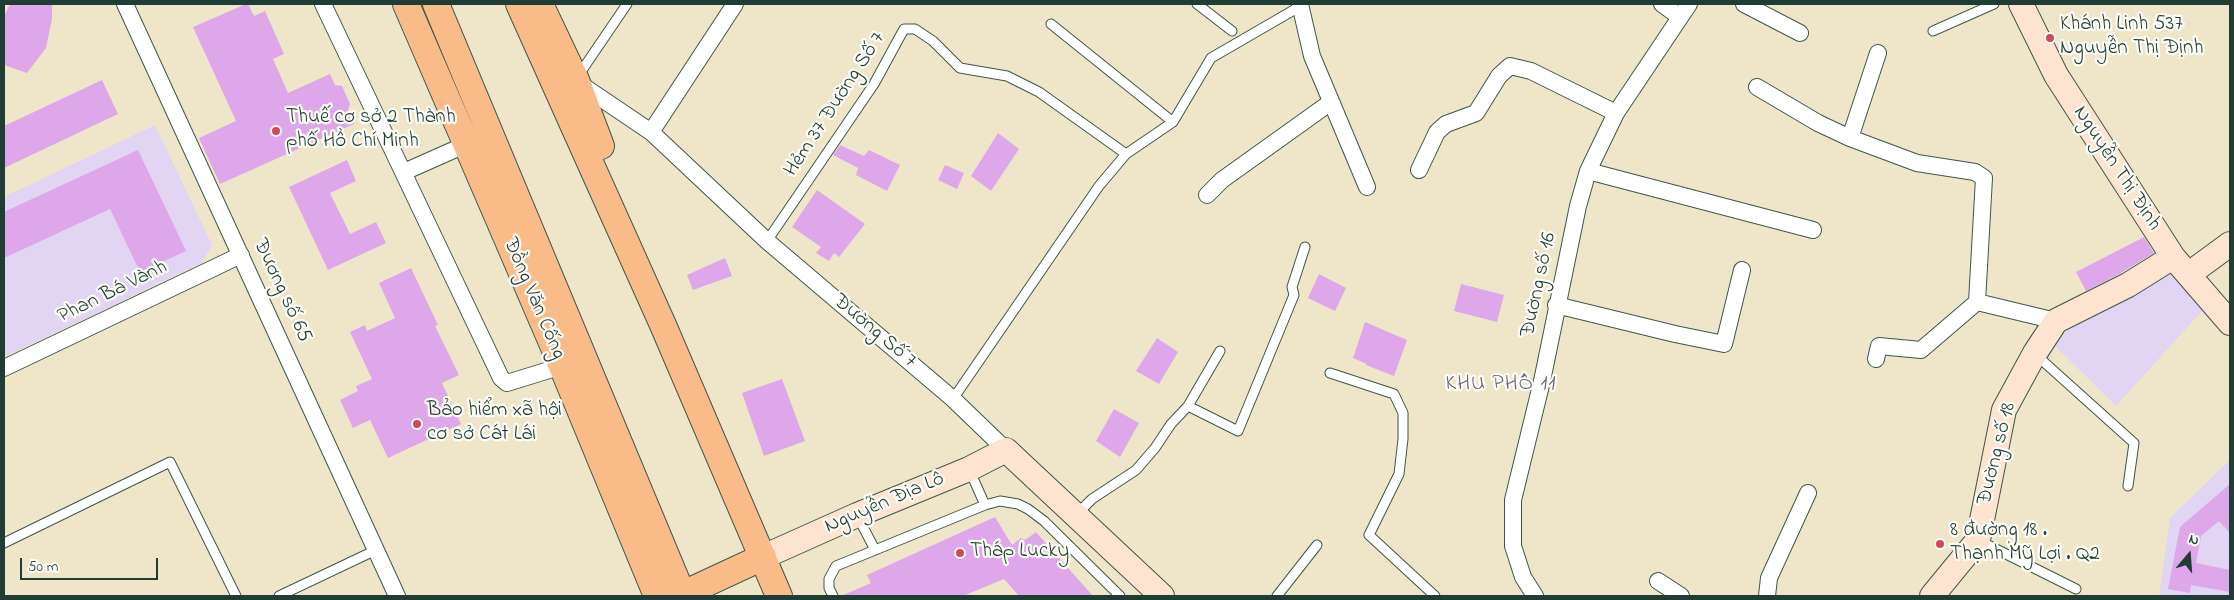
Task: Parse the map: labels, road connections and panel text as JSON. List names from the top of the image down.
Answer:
{
  "streets": {
    "main road": ["Đồng Văn Cống"],
    "street": [
      "Nguyễn Thị Định",
      "Đường số 16",
      "Đương số 65",
      "Phan Bá Vành",
      "Đường Số 7",
      "Đường số 18",
      "Nguyễn Địa Lô"
    ],
    "lane": ["Hẻm 37 Đường Số 7"]
  },
  "crossings": [
    ["Hẻm 37 Đường Số 7", "Đường Số 7"],
    ["Đương số 65", "Phan Bá Vành"],
    ["Đường Số 7", "Nguyễn Địa Lô"]
  ],
  "districts": ["KHU PHỐ 11"],
  "places": [
    "Khánh Linh 537 Nguyễn Thị Định",
    "Thuế cơ sở 2 Thành phố Hồ Chí Minh",
    "Bảo hiểm xã hội cơ sở Cát Lái",
    "8 đường 18 . Thạnh Mỹ Lợi . Q2",
    "Tháp Lucky"
  ],
  "scale_bar": "50 m",
  "north": "top"
}
